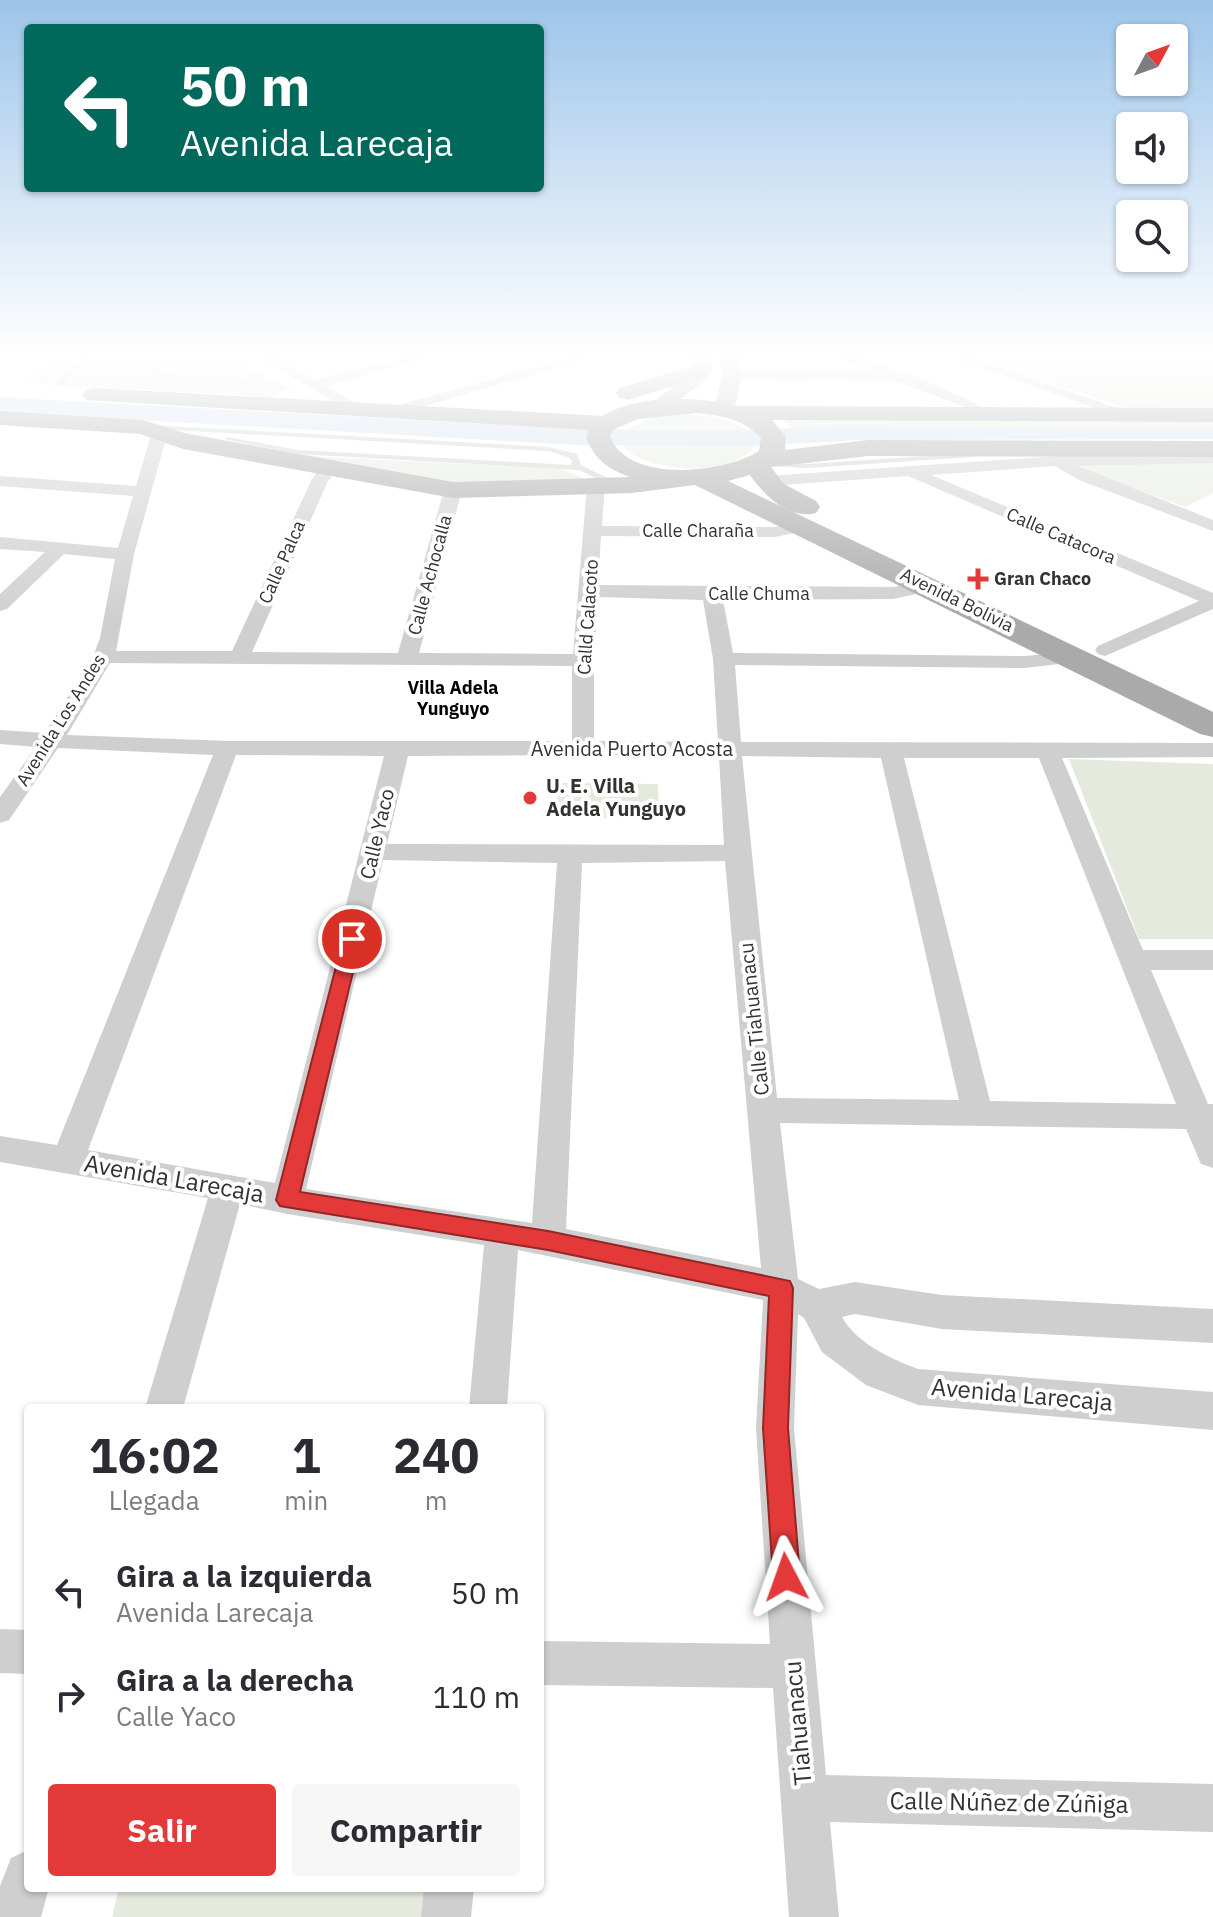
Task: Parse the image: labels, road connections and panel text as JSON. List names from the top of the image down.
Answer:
{
  "streets": {
    "main road": ["Avenida Bolivia"],
    "street": [
      "Calle Charaña",
      "Calle Catacora",
      "Calle Palca",
      "Calle Achocalla",
      "Calle Chuma",
      "Calld Calacoto",
      "Avenida Los Andes",
      "Avenida Puerto Acosta",
      "Calle Yaco",
      "Calle Tiahuanacu",
      "Avenida Larecaja",
      "Tiahuanacu",
      "Calle Núñez de Zúñiga"
    ]
  },
  "crossings": [
    ["Calle Charaña", "Avenida Bolivia"],
    ["Calle Charaña", "Calld Calacoto"],
    ["Calle Chuma", "Avenida Bolivia"],
    ["Calle Chuma", "Calld Calacoto"],
    ["Calle Chuma", "Calle Tiahuanacu"],
    ["Calld Calacoto", "Avenida Puerto Acosta"],
    ["Avenida Los Andes", "Avenida Puerto Acosta"],
    ["Avenida Puerto Acosta", "Calle Yaco"],
    ["Avenida Puerto Acosta", "Calle Tiahuanacu"],
    ["Calle Yaco", "Avenida Larecaja"],
    ["Calle Tiahuanacu", "Avenida Larecaja"],
    ["Calle Tiahuanacu", "Tiahuanacu"],
    ["Avenida Larecaja", "Tiahuanacu"],
    ["Tiahuanacu", "Calle Núñez de Zúñiga"]
  ],
  "districts": ["Villa Adela Yunguyo"],
  "places": {
    "health": ["Gran Chaco"],
    "other": ["U. E. Villa Adela Yunguyo"]
  },
  "north": "top right",
  "page": {
    "turn": ["50 m", "Avenida Larecaja"],
    "eta": [
      "16:02",
      "Llegada",
      "1",
      "min",
      "240",
      "m"
    ],
    "list": [
      {
        "name": "Gira a la izquierda",
        "note": "Avenida Larecaja",
        "value": "50 m"
      },
      {
        "name": "Gira a la derecha",
        "note": "Calle Yaco",
        "value": "110 m"
      }
    ],
    "buttons": ["Salir", "Compartir"]
  }
}
